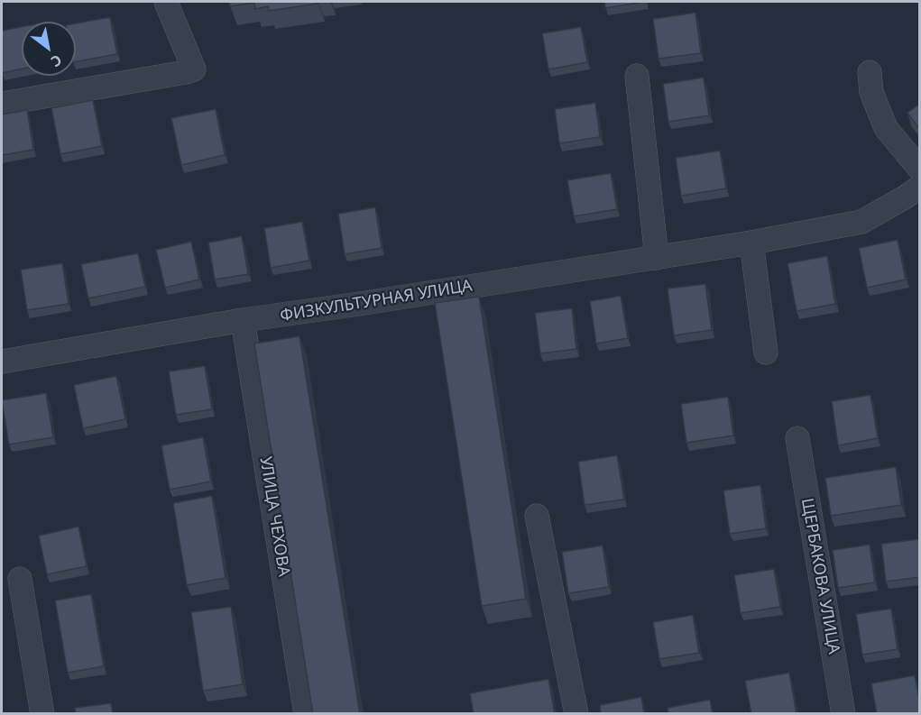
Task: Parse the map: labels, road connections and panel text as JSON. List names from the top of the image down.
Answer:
{
  "streets": {
    "street": ["ФИЗКУЛЬТУРНАЯ УЛИЦА", "УЛИЦА ЧЕХОВА", "ЩЕРБАКОВА УЛИЦА"]
  },
  "crossings": [
    ["ФИЗКУЛЬТУРНАЯ УЛИЦА", "УЛИЦА ЧЕХОВА"]
  ],
  "north": "bottom right"
}
